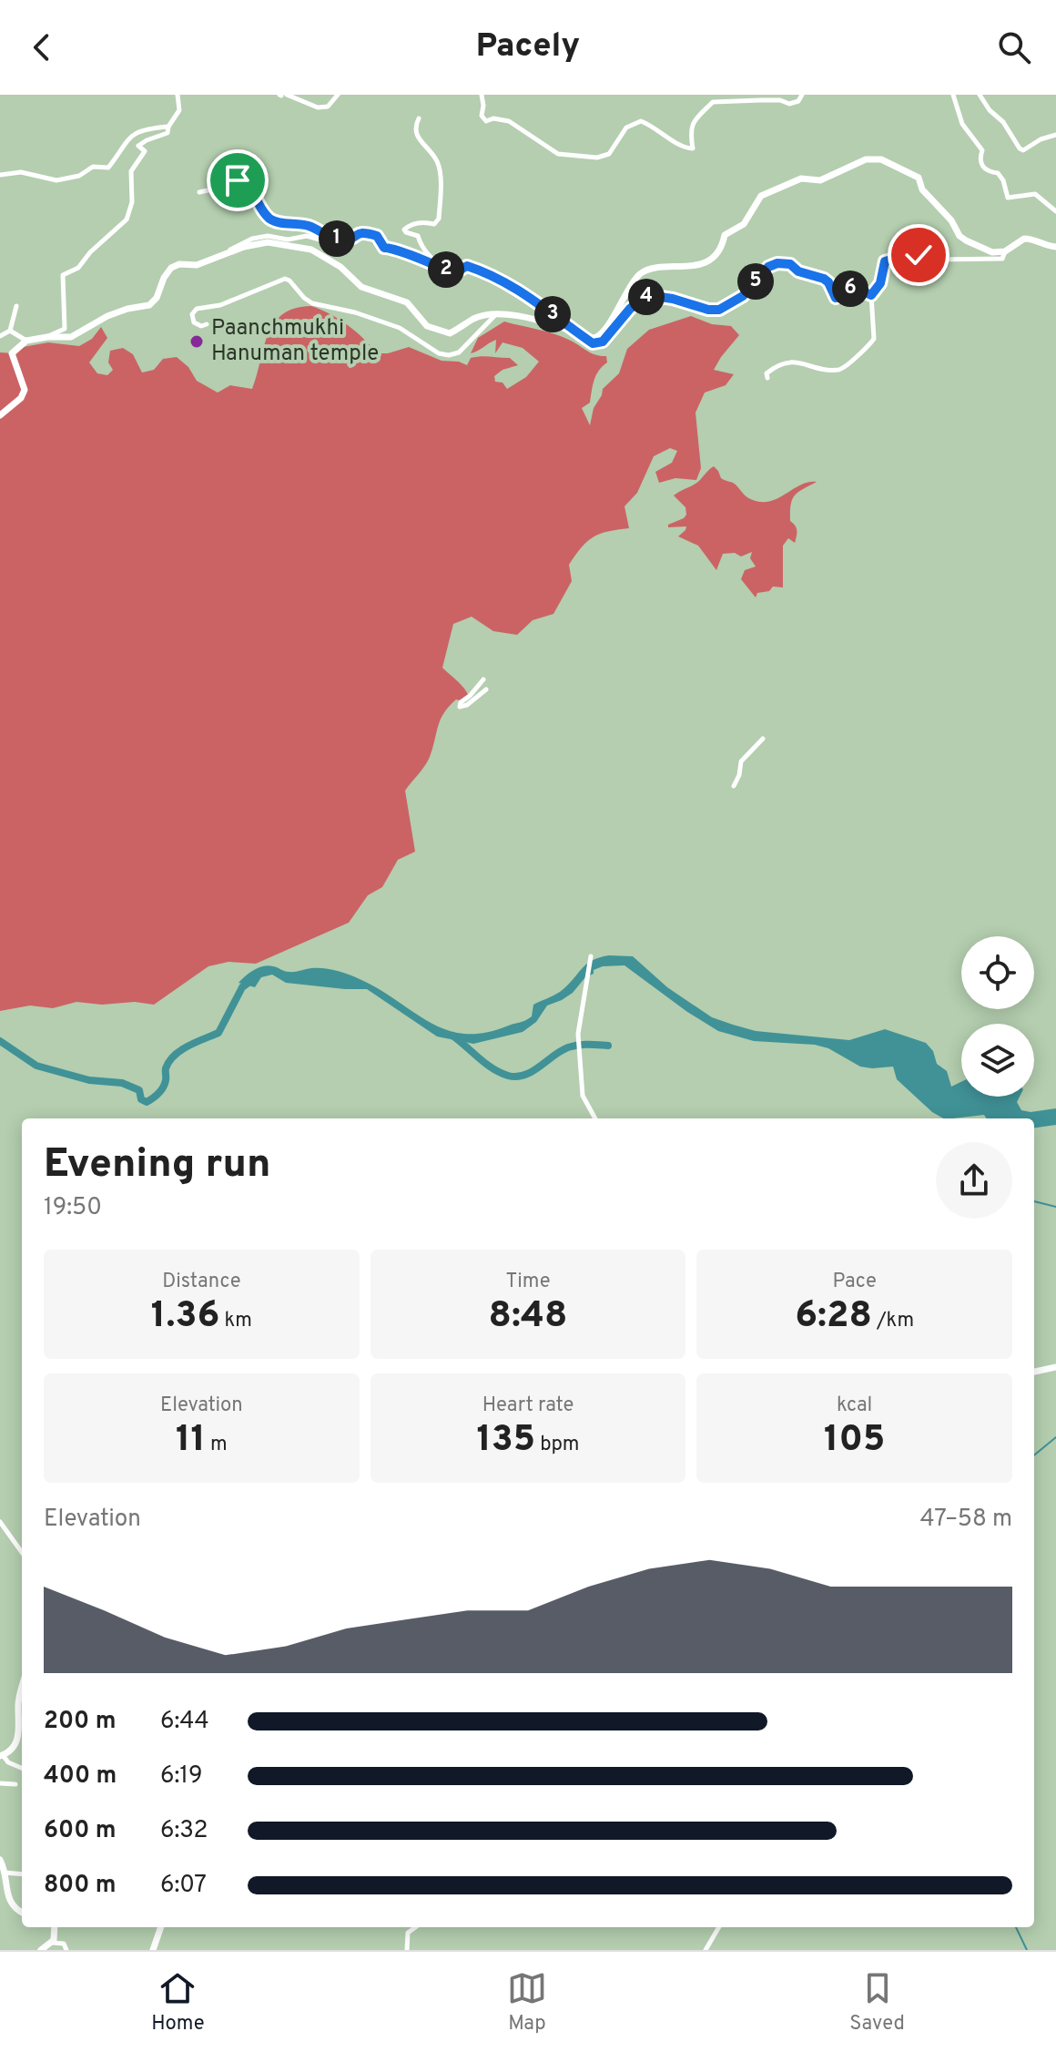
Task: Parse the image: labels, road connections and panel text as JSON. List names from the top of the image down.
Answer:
{
  "places": ["Paanchmukhi Hanuman temple"],
  "page": {
    "header": "Pacely",
    "pins": [
      "1",
      "2",
      "5",
      "6",
      "4",
      "3"
    ],
    "heading": ["Evening run", "19:50"],
    "stats": [
      ["Distance", "1.36 km"],
      ["Time", "8:48"],
      ["Pace", "6:28 /km"],
      ["Elevation", "11 m"],
      ["Heart rate", "135 bpm"],
      ["kcal", "105"]
    ],
    "chart": ["Elevation", "47–58 m"],
    "list": [
      {
        "name": "200 m",
        "note": "6:44"
      },
      {
        "name": "400 m",
        "note": "6:19"
      },
      {
        "name": "600 m",
        "note": "6:32"
      },
      {
        "name": "800 m",
        "note": "6:07"
      }
    ],
    "tabs": ["Home", "Map", "Saved"]
  }
}
